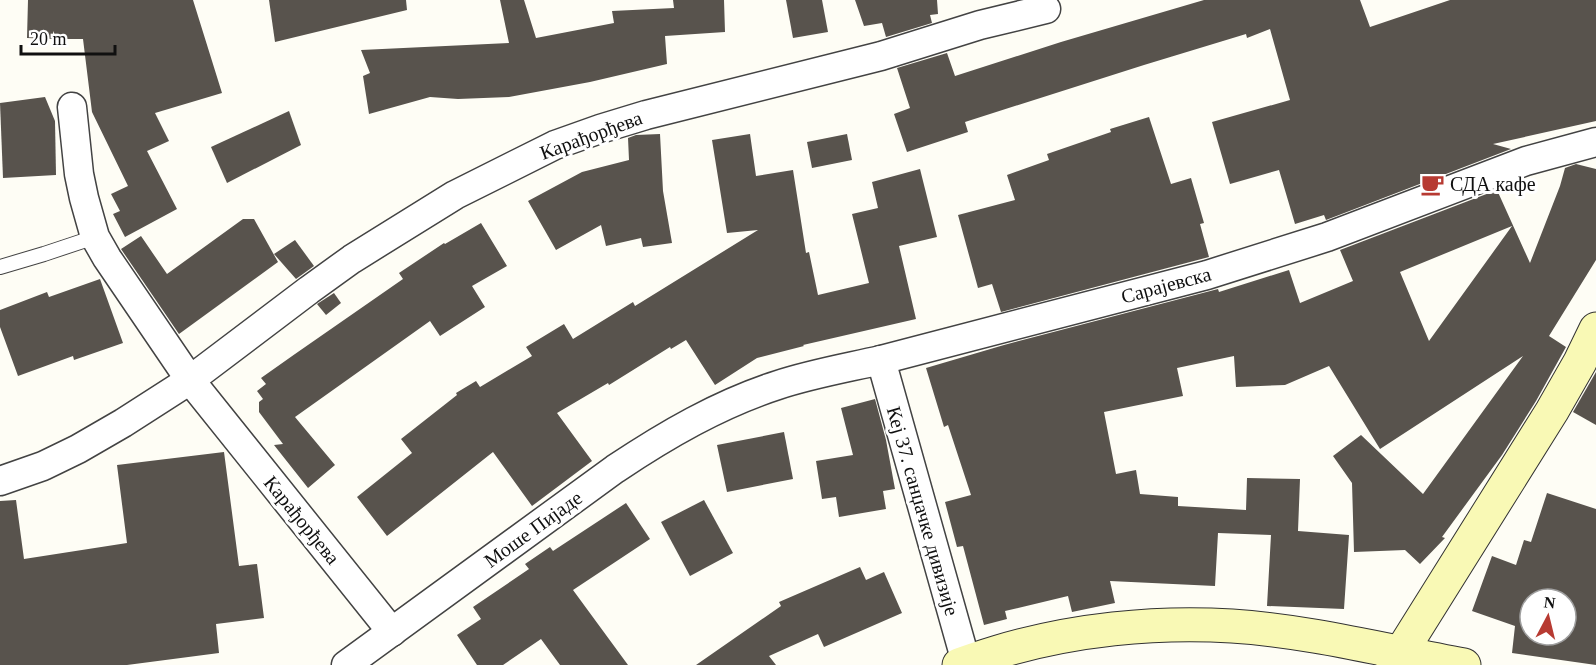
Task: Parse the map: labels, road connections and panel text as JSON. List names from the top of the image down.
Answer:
{
  "streets": {
    "street": [
      "Карађорђева",
      "Сарајевска",
      "Кеј 37. санџачке дивизије",
      "Моше Пијаде"
    ]
  },
  "crossings": [
    ["Карађорђева", "Моше Пијаде"],
    ["Сарајевска", "Кеј 37. санџачке дивизије"],
    ["Сарајевска", "Моше Пијаде"]
  ],
  "places": {
    "cafe": ["СДА кафе"]
  },
  "scale_bar": "20 m",
  "north": "top"
}
